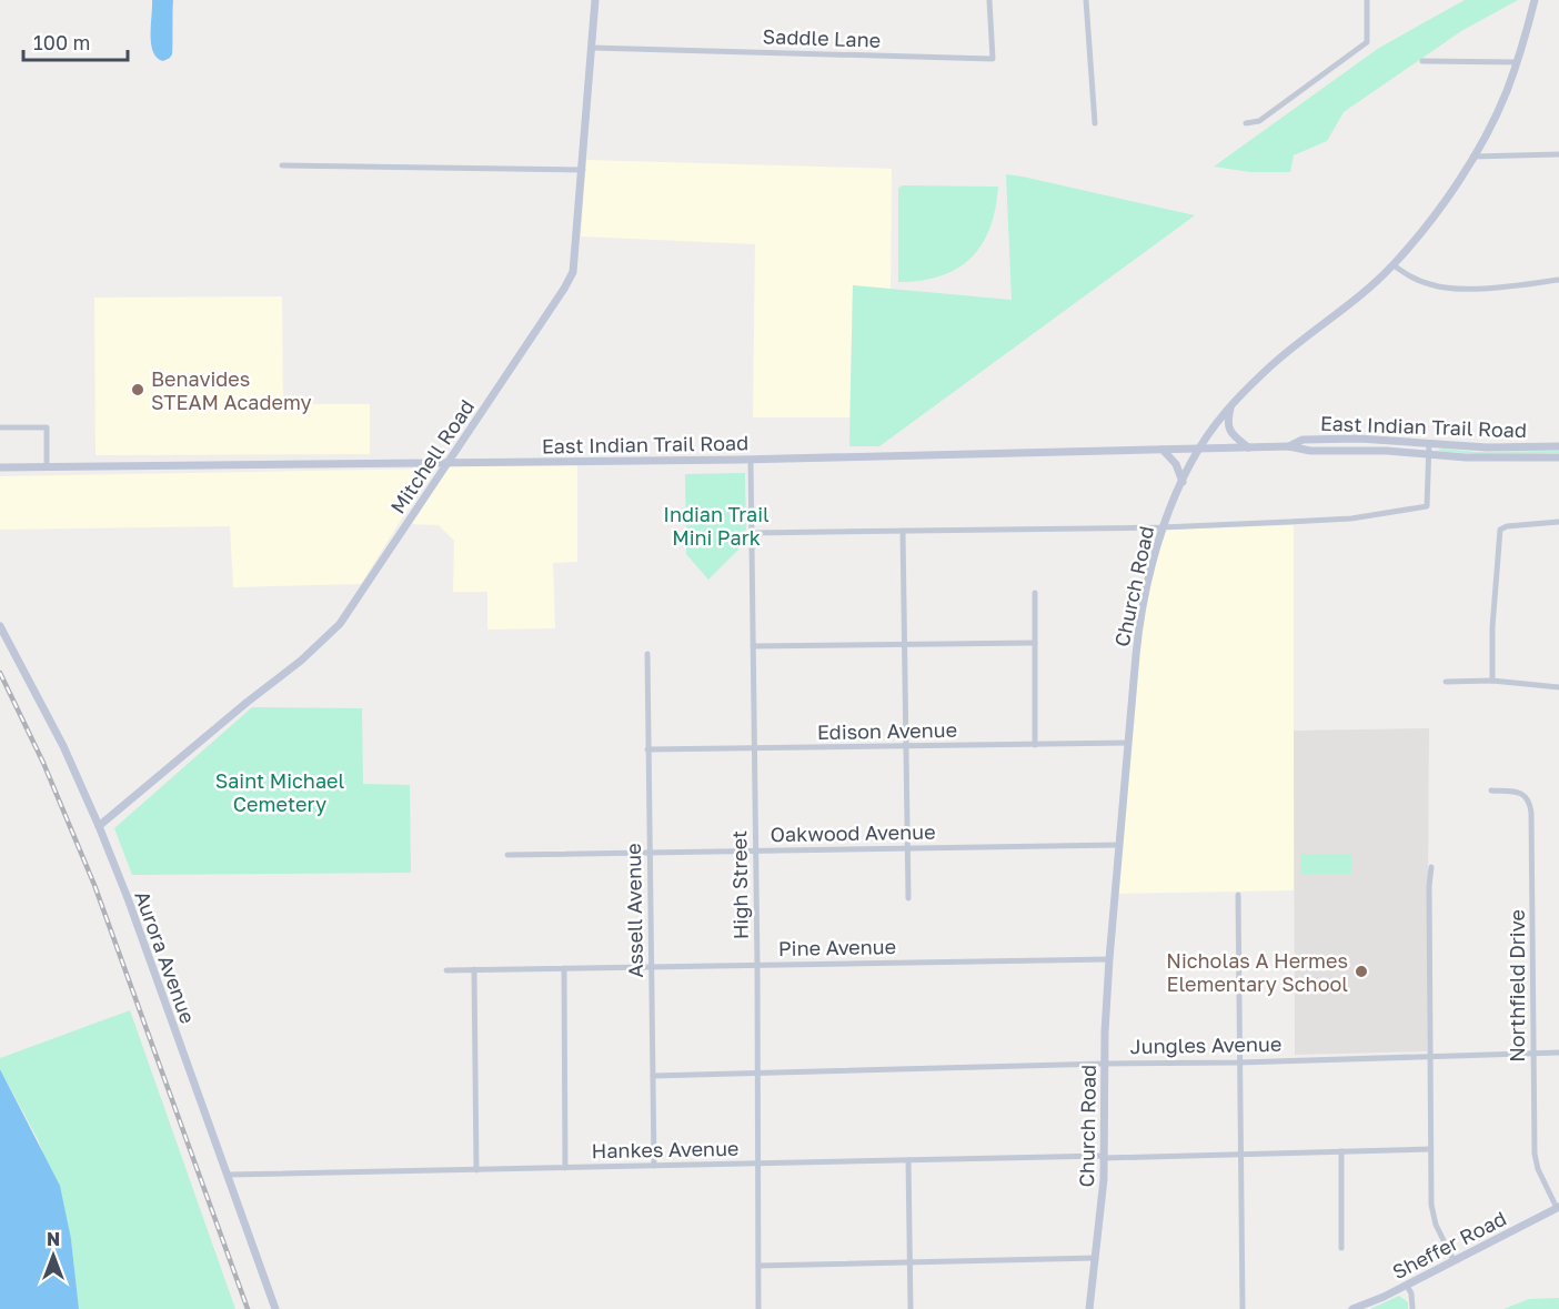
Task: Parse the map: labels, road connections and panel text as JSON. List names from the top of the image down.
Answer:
{
  "streets": {
    "street": [
      "Saddle Lane",
      "East Indian Trail Road",
      "Mitchell Road",
      "Church Road",
      "Edison Avenue",
      "Oakwood Avenue",
      "High Street",
      "Assell Avenue",
      "Pine Avenue",
      "Aurora Avenue",
      "Northfield Drive",
      "Jungles Avenue",
      "Hankes Avenue",
      "Sheffer Road"
    ]
  },
  "crossings": [
    ["Saddle Lane", "Mitchell Road"],
    ["East Indian Trail Road", "Mitchell Road"],
    ["East Indian Trail Road", "Church Road"],
    ["East Indian Trail Road", "High Street"],
    ["Mitchell Road", "Aurora Avenue"],
    ["Church Road", "Edison Avenue"],
    ["Church Road", "Oakwood Avenue"],
    ["Church Road", "Pine Avenue"],
    ["Church Road", "Jungles Avenue"],
    ["Church Road", "Hankes Avenue"],
    ["Edison Avenue", "High Street"],
    ["Edison Avenue", "Assell Avenue"],
    ["Oakwood Avenue", "High Street"],
    ["Oakwood Avenue", "Assell Avenue"],
    ["High Street", "Pine Avenue"],
    ["High Street", "Jungles Avenue"],
    ["High Street", "Hankes Avenue"],
    ["Assell Avenue", "Pine Avenue"],
    ["Assell Avenue", "Jungles Avenue"],
    ["Assell Avenue", "Hankes Avenue"],
    ["Aurora Avenue", "Hankes Avenue"],
    ["Northfield Drive", "Jungles Avenue"],
    ["Northfield Drive", "Sheffer Road"]
  ],
  "parks": ["Indian Trail Mini Park", "Saint Michael Cemetery"],
  "places": ["Benavides STEAM Academy", "Nicholas A Hermes Elementary School"],
  "scale_bar": "100 m",
  "north": "top"
}
